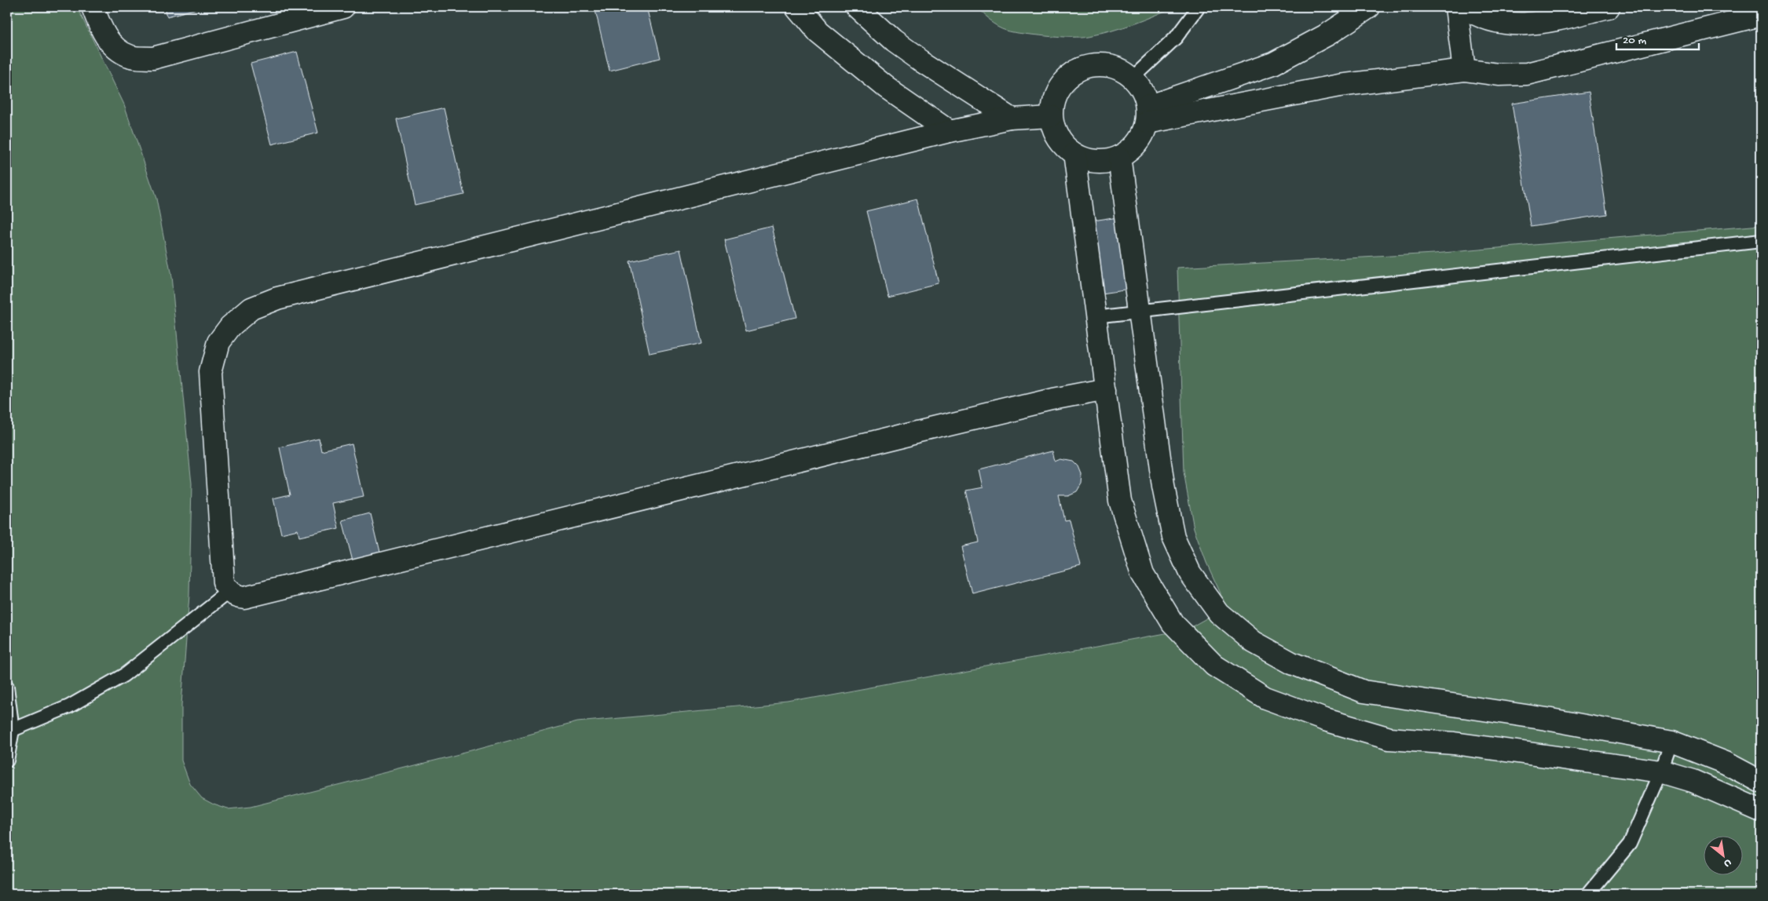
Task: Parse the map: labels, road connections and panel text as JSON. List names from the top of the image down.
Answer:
{
  "scale_bar": "20 m",
  "north": "bottom right"
}
